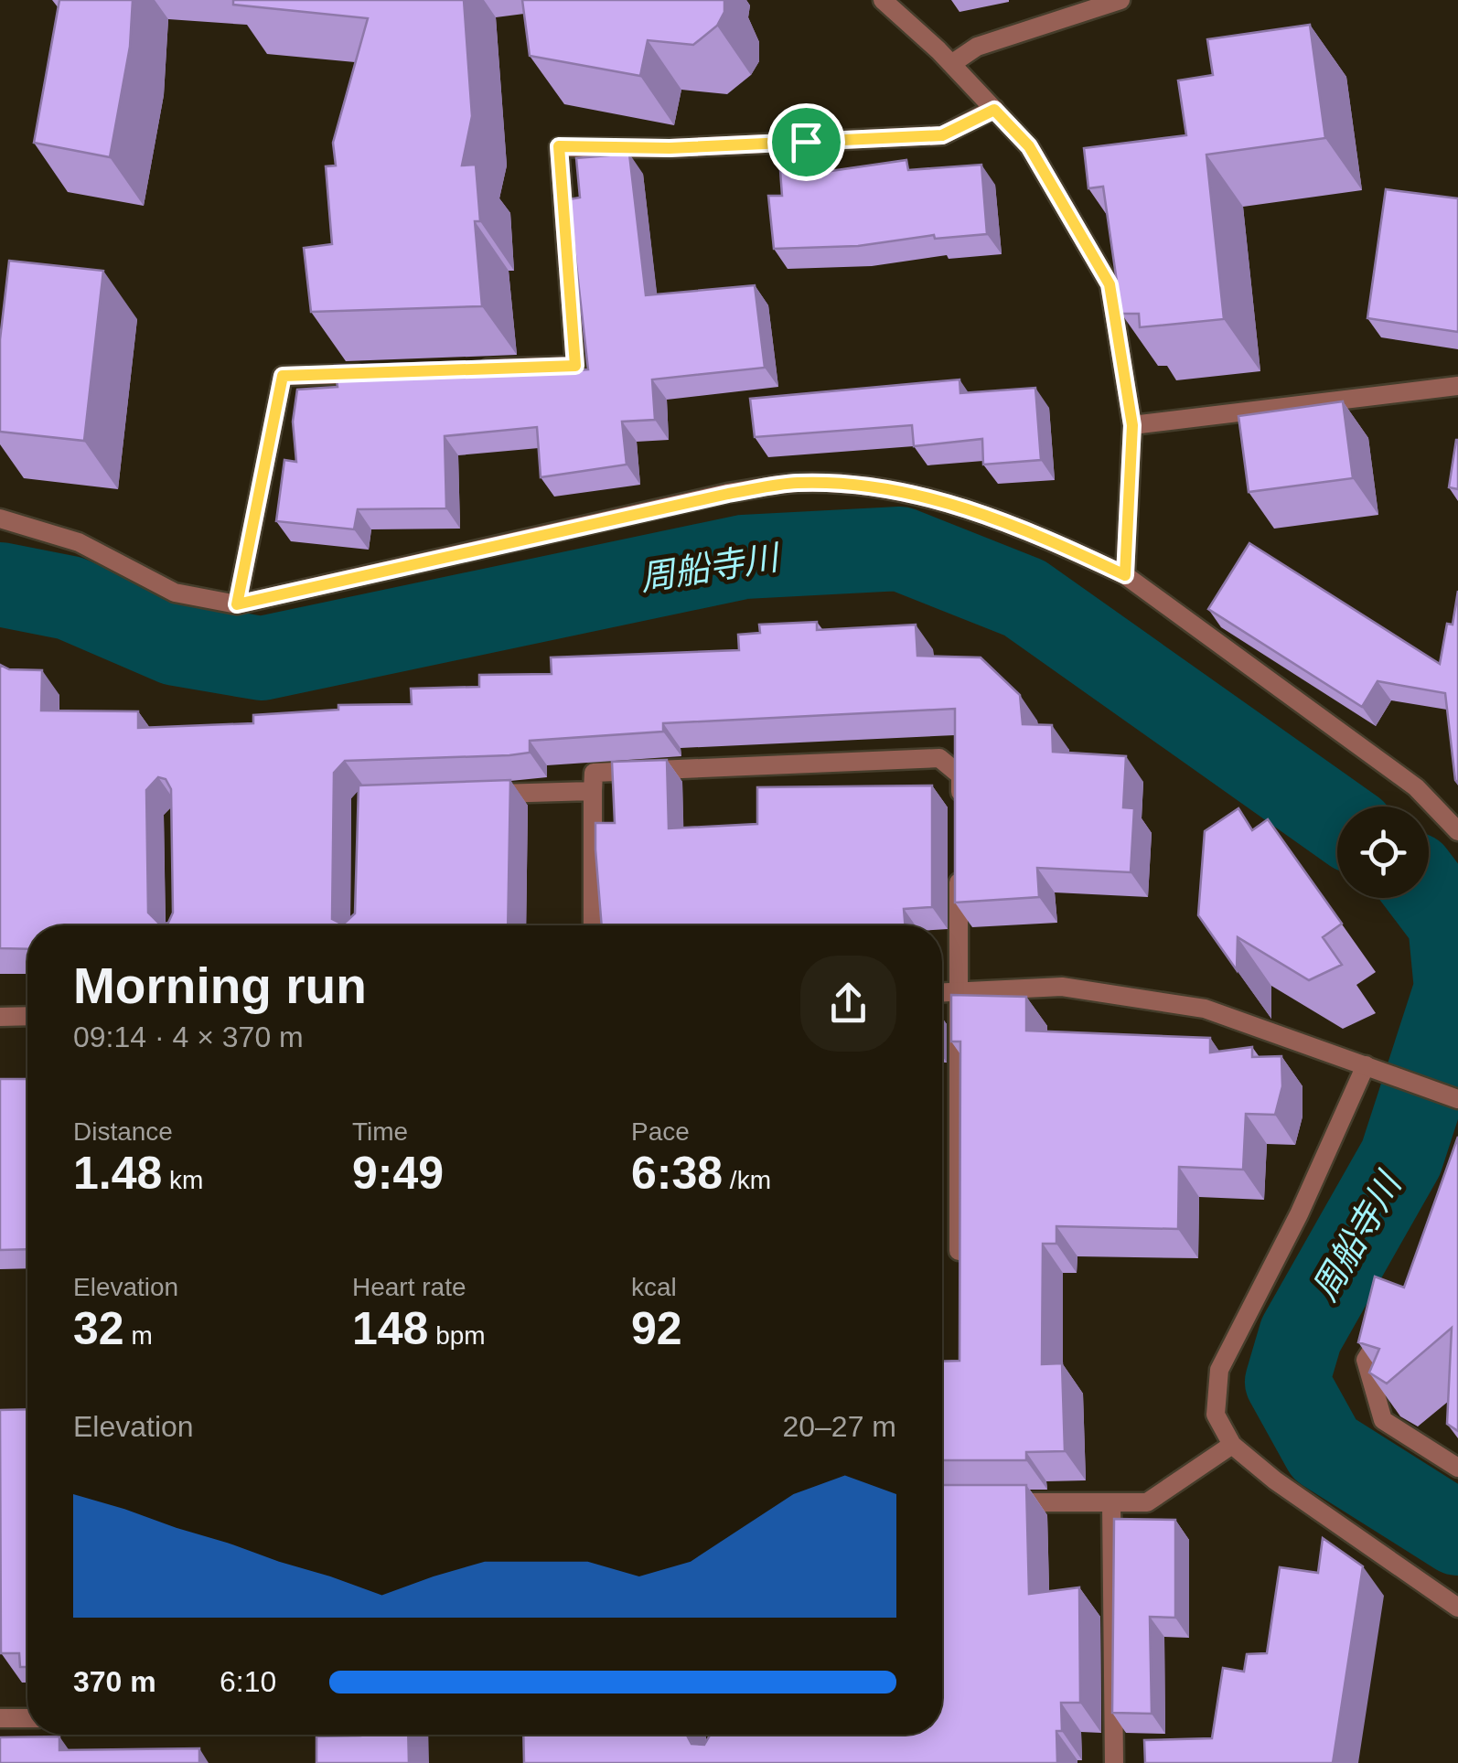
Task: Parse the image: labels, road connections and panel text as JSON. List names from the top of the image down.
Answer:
{
  "water": ["周船寺川"],
  "page": {
    "heading": ["Morning run", "09:14 · 4 × 370 m"],
    "stats": [
      ["Distance", "1.48 km"],
      ["Time", "9:49"],
      ["Pace", "6:38 /km"],
      ["Elevation", "32 m"],
      ["Heart rate", "148 bpm"],
      ["kcal", "92"]
    ],
    "chart": ["Elevation", "20–27 m"],
    "list": [
      {
        "name": "370 m",
        "note": "6:10"
      }
    ]
  }
}
